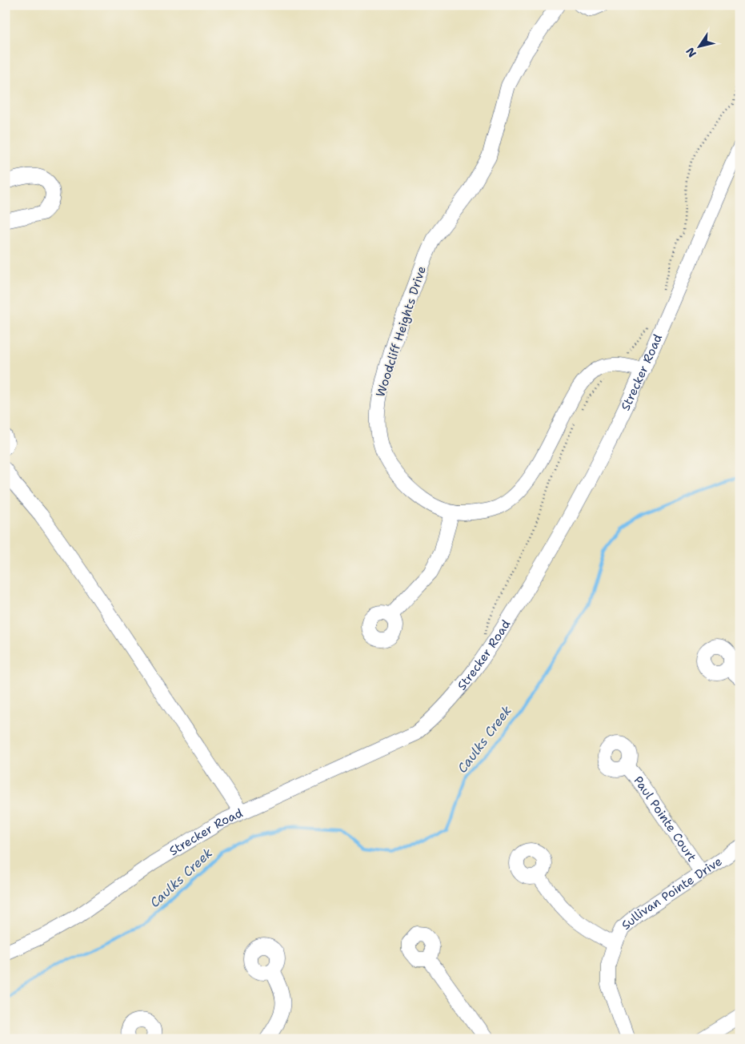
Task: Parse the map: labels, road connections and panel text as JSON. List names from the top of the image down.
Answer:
{
  "streets": {
    "street": [
      "Woodcliff Heights Drive",
      "Strecker Road",
      "Paul Pointe Court",
      "Sullivan Pointe Drive"
    ]
  },
  "crossings": [
    ["Woodcliff Heights Drive", "Strecker Road"],
    ["Paul Pointe Court", "Sullivan Pointe Drive"]
  ],
  "water": ["Caulks Creek"],
  "north": "bottom left"
}
